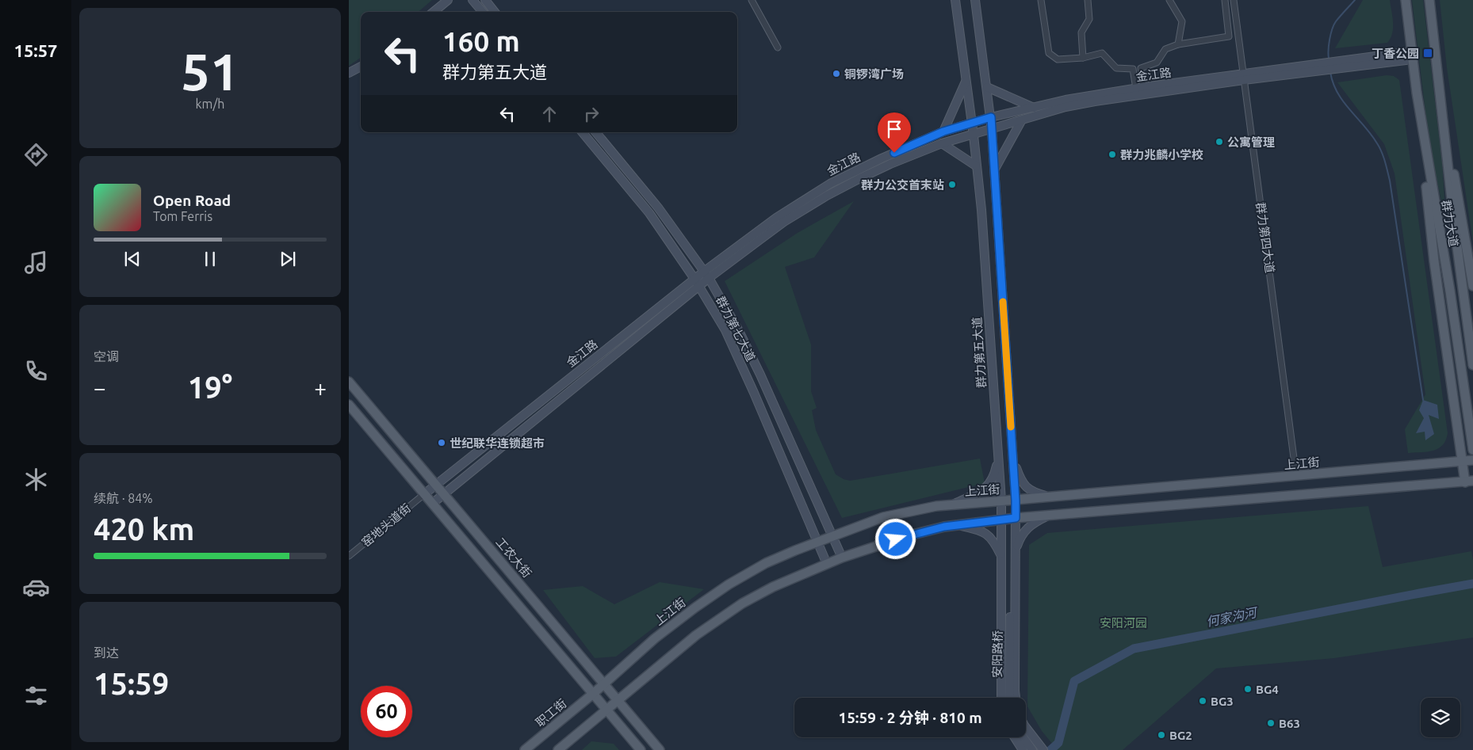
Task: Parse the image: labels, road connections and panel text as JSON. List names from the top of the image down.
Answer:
{
  "streets": {
    "main road": [
      "金江路",
      "群力大道",
      "群力第七大道",
      "群力第五大道",
      "上江街",
      "工农大街",
      "安阳路桥",
      "职工街"
    ],
    "street": ["群力第四大道", "窑地头道街"]
  },
  "crossings": [
    ["金江路", "群力大道"],
    ["金江路", "群力第四大道"],
    ["金江路", "群力第七大道"],
    ["金江路", "群力第五大道"],
    ["金江路", "窑地头道街"],
    ["金江路", "工农大街"],
    ["群力第四大道", "上江街"],
    ["群力第七大道", "上江街"],
    ["群力第五大道", "上江街"],
    ["上江街", "工农大街"],
    ["上江街", "职工街"]
  ],
  "water": ["何家沟河"],
  "parks": ["安阳河园"],
  "places": {
    "transit": ["丁香公园"],
    "other": [
      "铜锣湾广场",
      "公寓管理",
      "群力兆麟小学校",
      "群力公交首末站",
      "世纪联华连锁超市",
      "BG4",
      "BG3",
      "B63",
      "BG2"
    ]
  },
  "page": {
    "tabs": "15:57",
    "tile": [
      ["51", "km/h"],
      "空调",
      ["续航 · 84%", "420 km"],
      ["到达", "15:59"]
    ],
    "turn": ["160 m", "群力第五大道"],
    "song": ["Open Road", "Tom Ferris"],
    "heat": ["−", "19°", "+"],
    "limit": "60",
    "trip": "15:59 · 2 分钟 · 810 m"
  }
}
